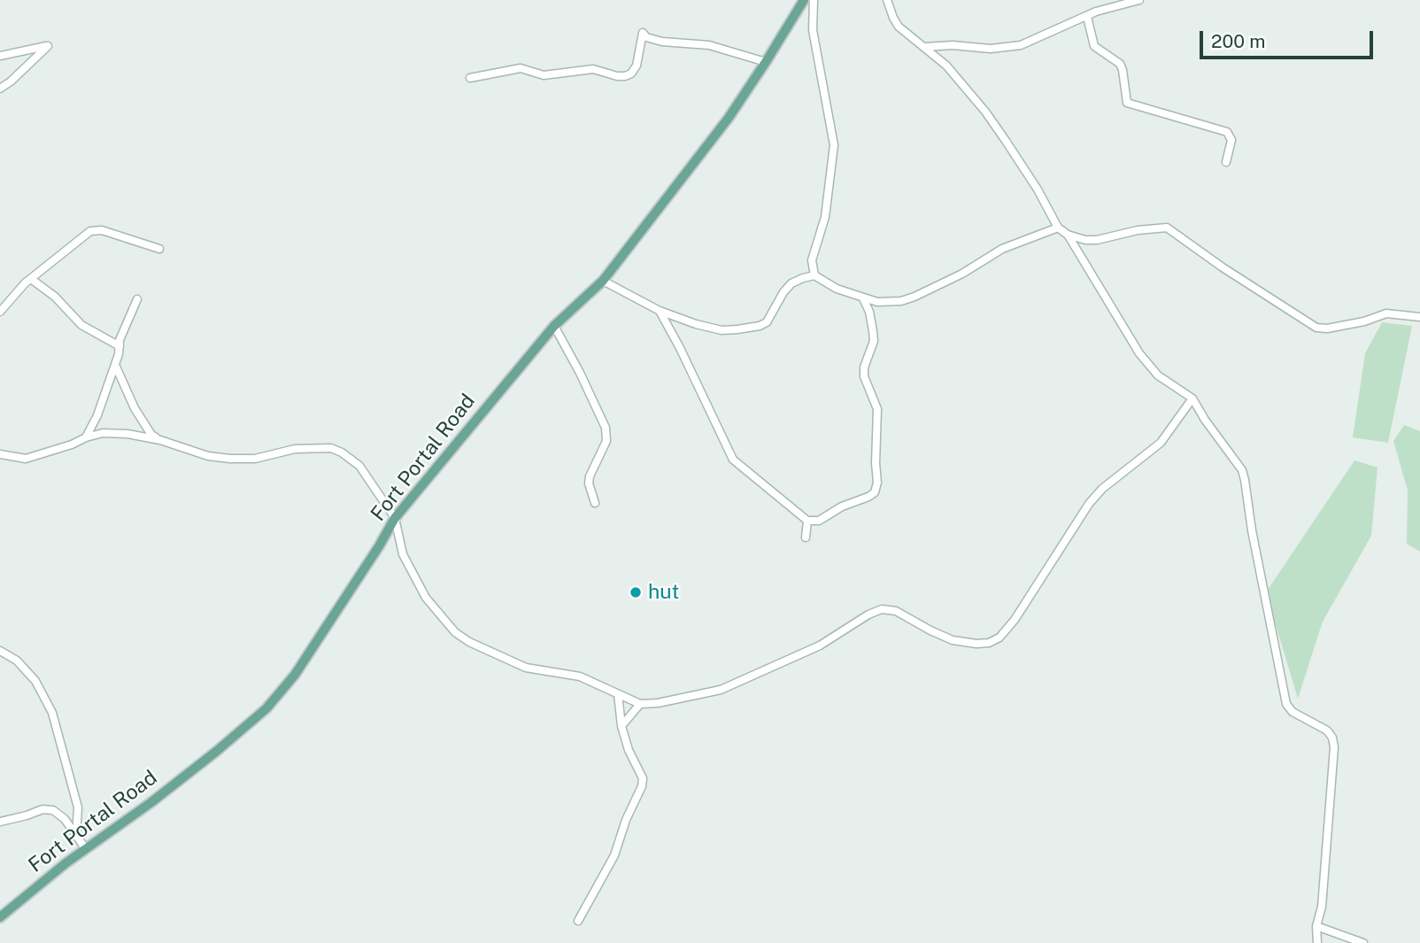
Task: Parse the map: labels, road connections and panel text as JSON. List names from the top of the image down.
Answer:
{
  "streets": {
    "main road": ["Fort Portal Road"]
  },
  "places": ["hut"],
  "scale_bar": "200 m"
}
